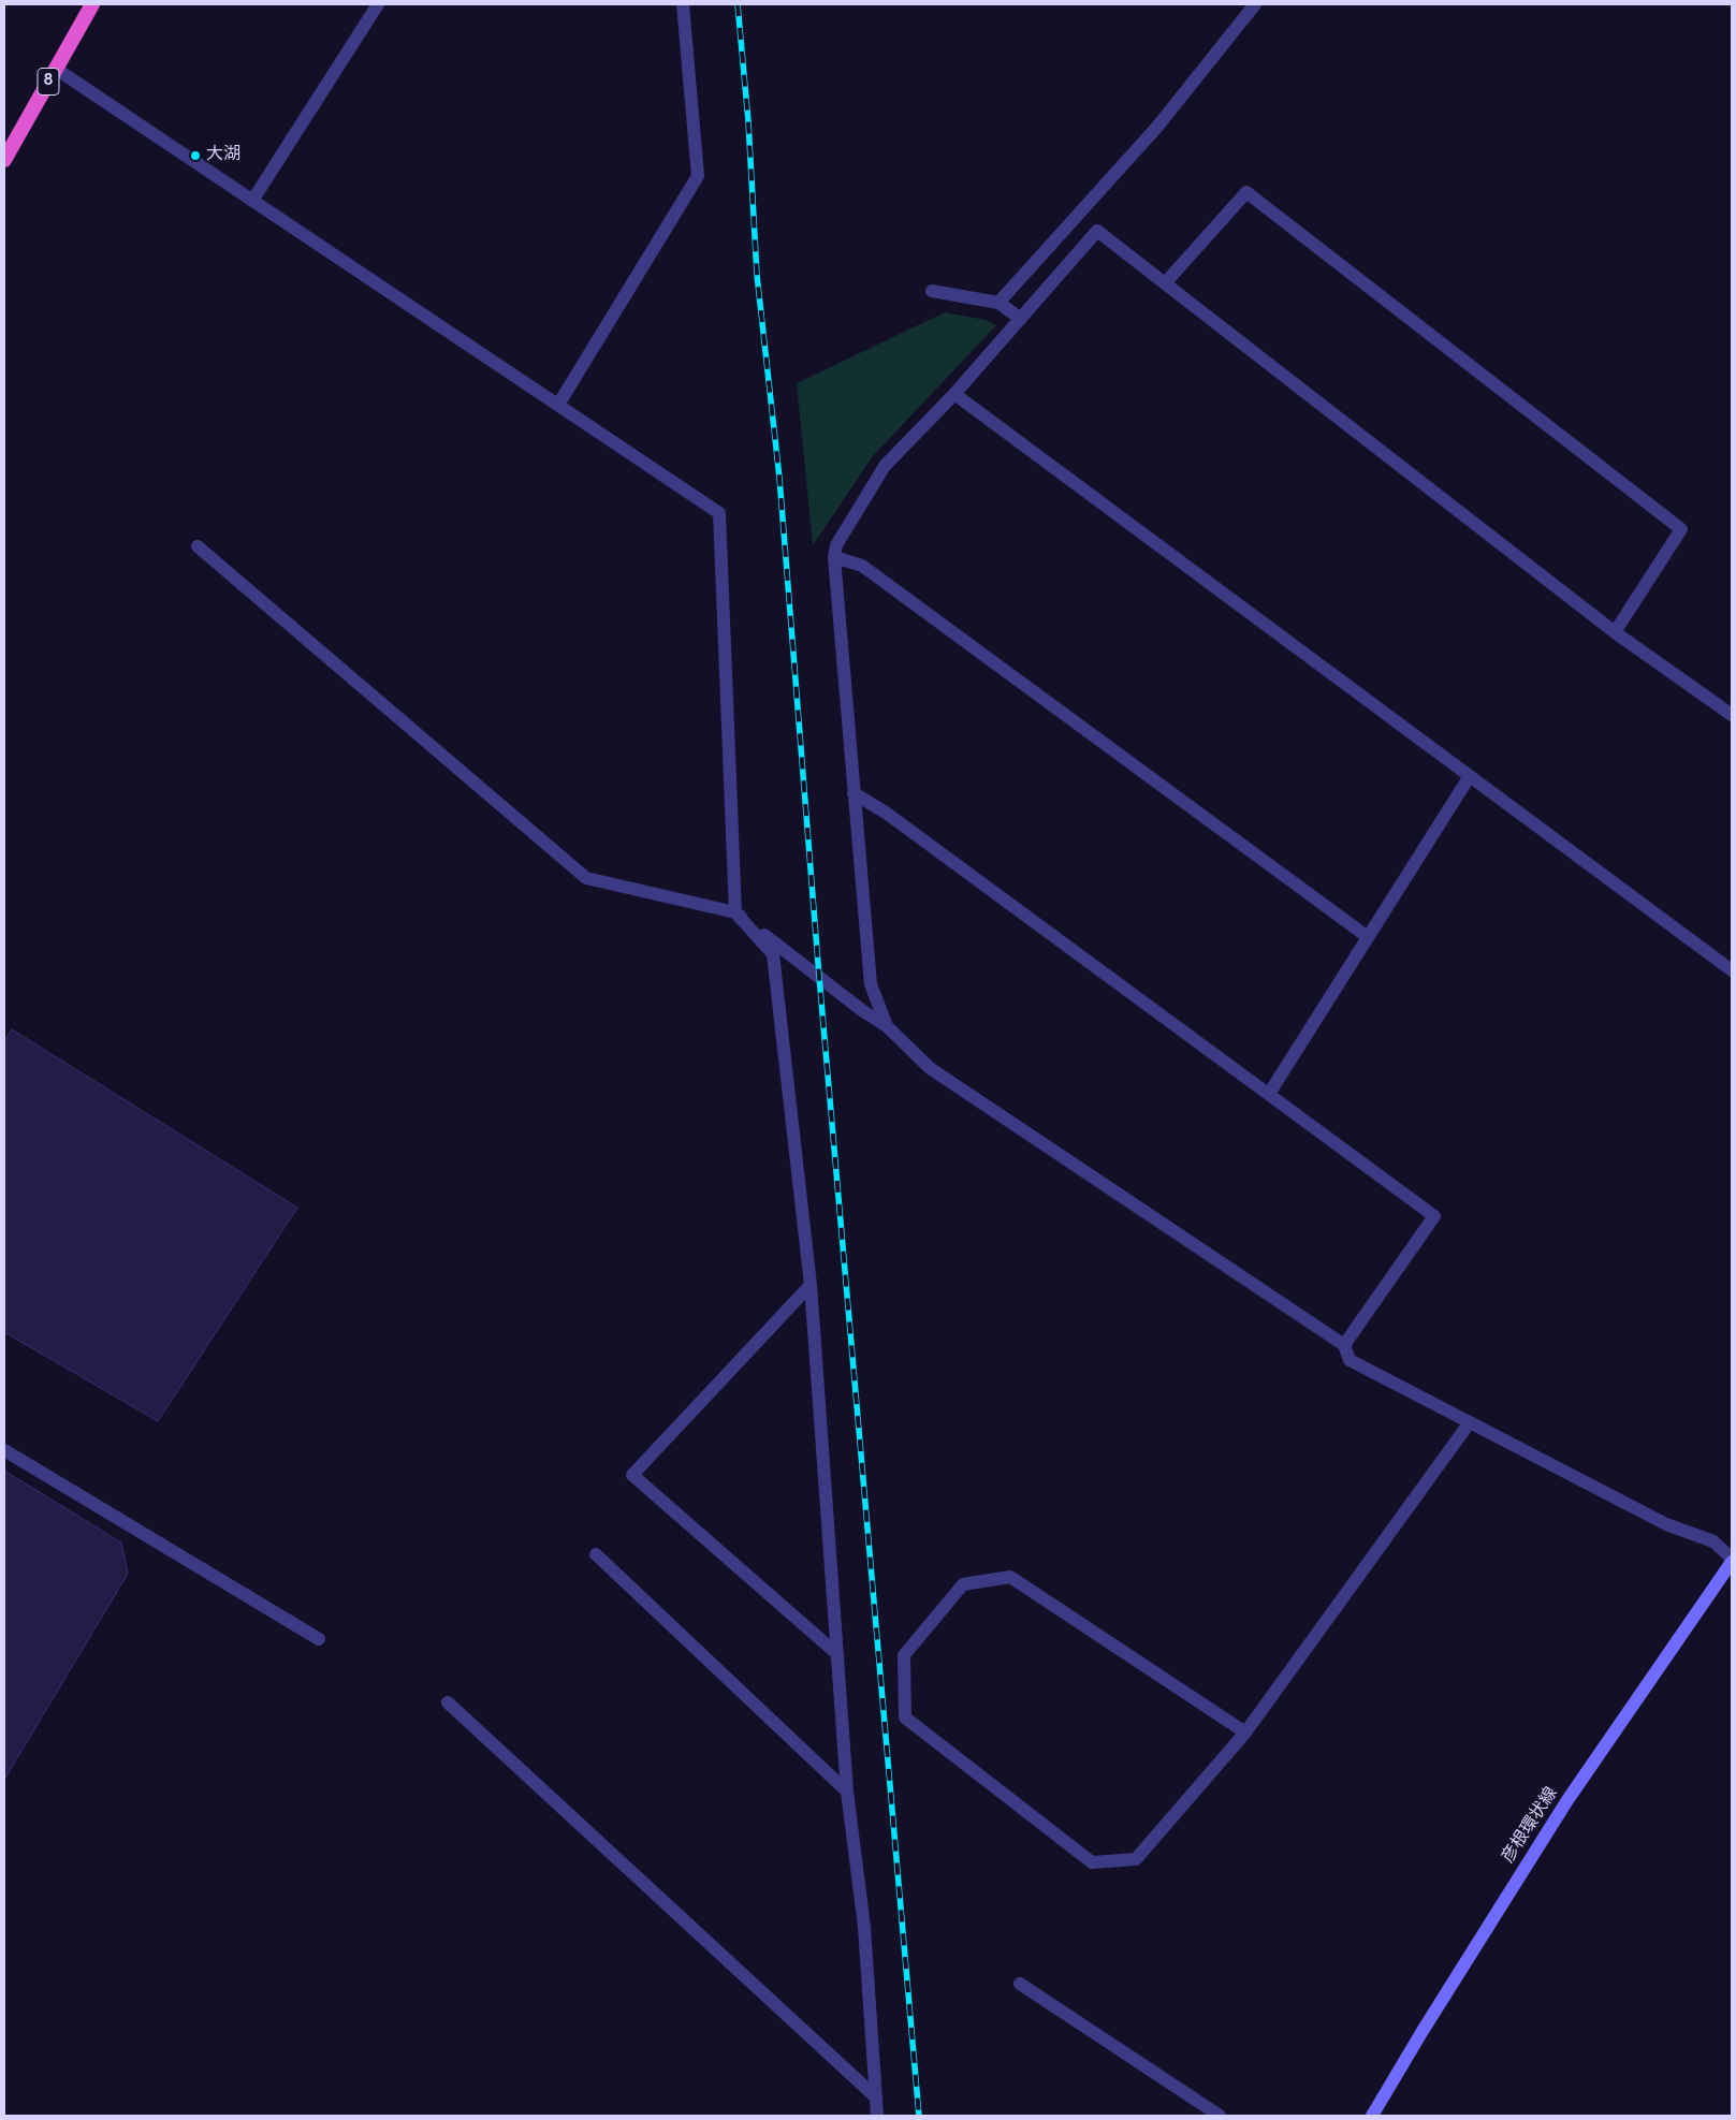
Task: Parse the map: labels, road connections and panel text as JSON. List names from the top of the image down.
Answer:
{
  "streets": {
    "highway": ["8"],
    "main road": ["彦根環状線"]
  },
  "places": ["大湖"]
}
